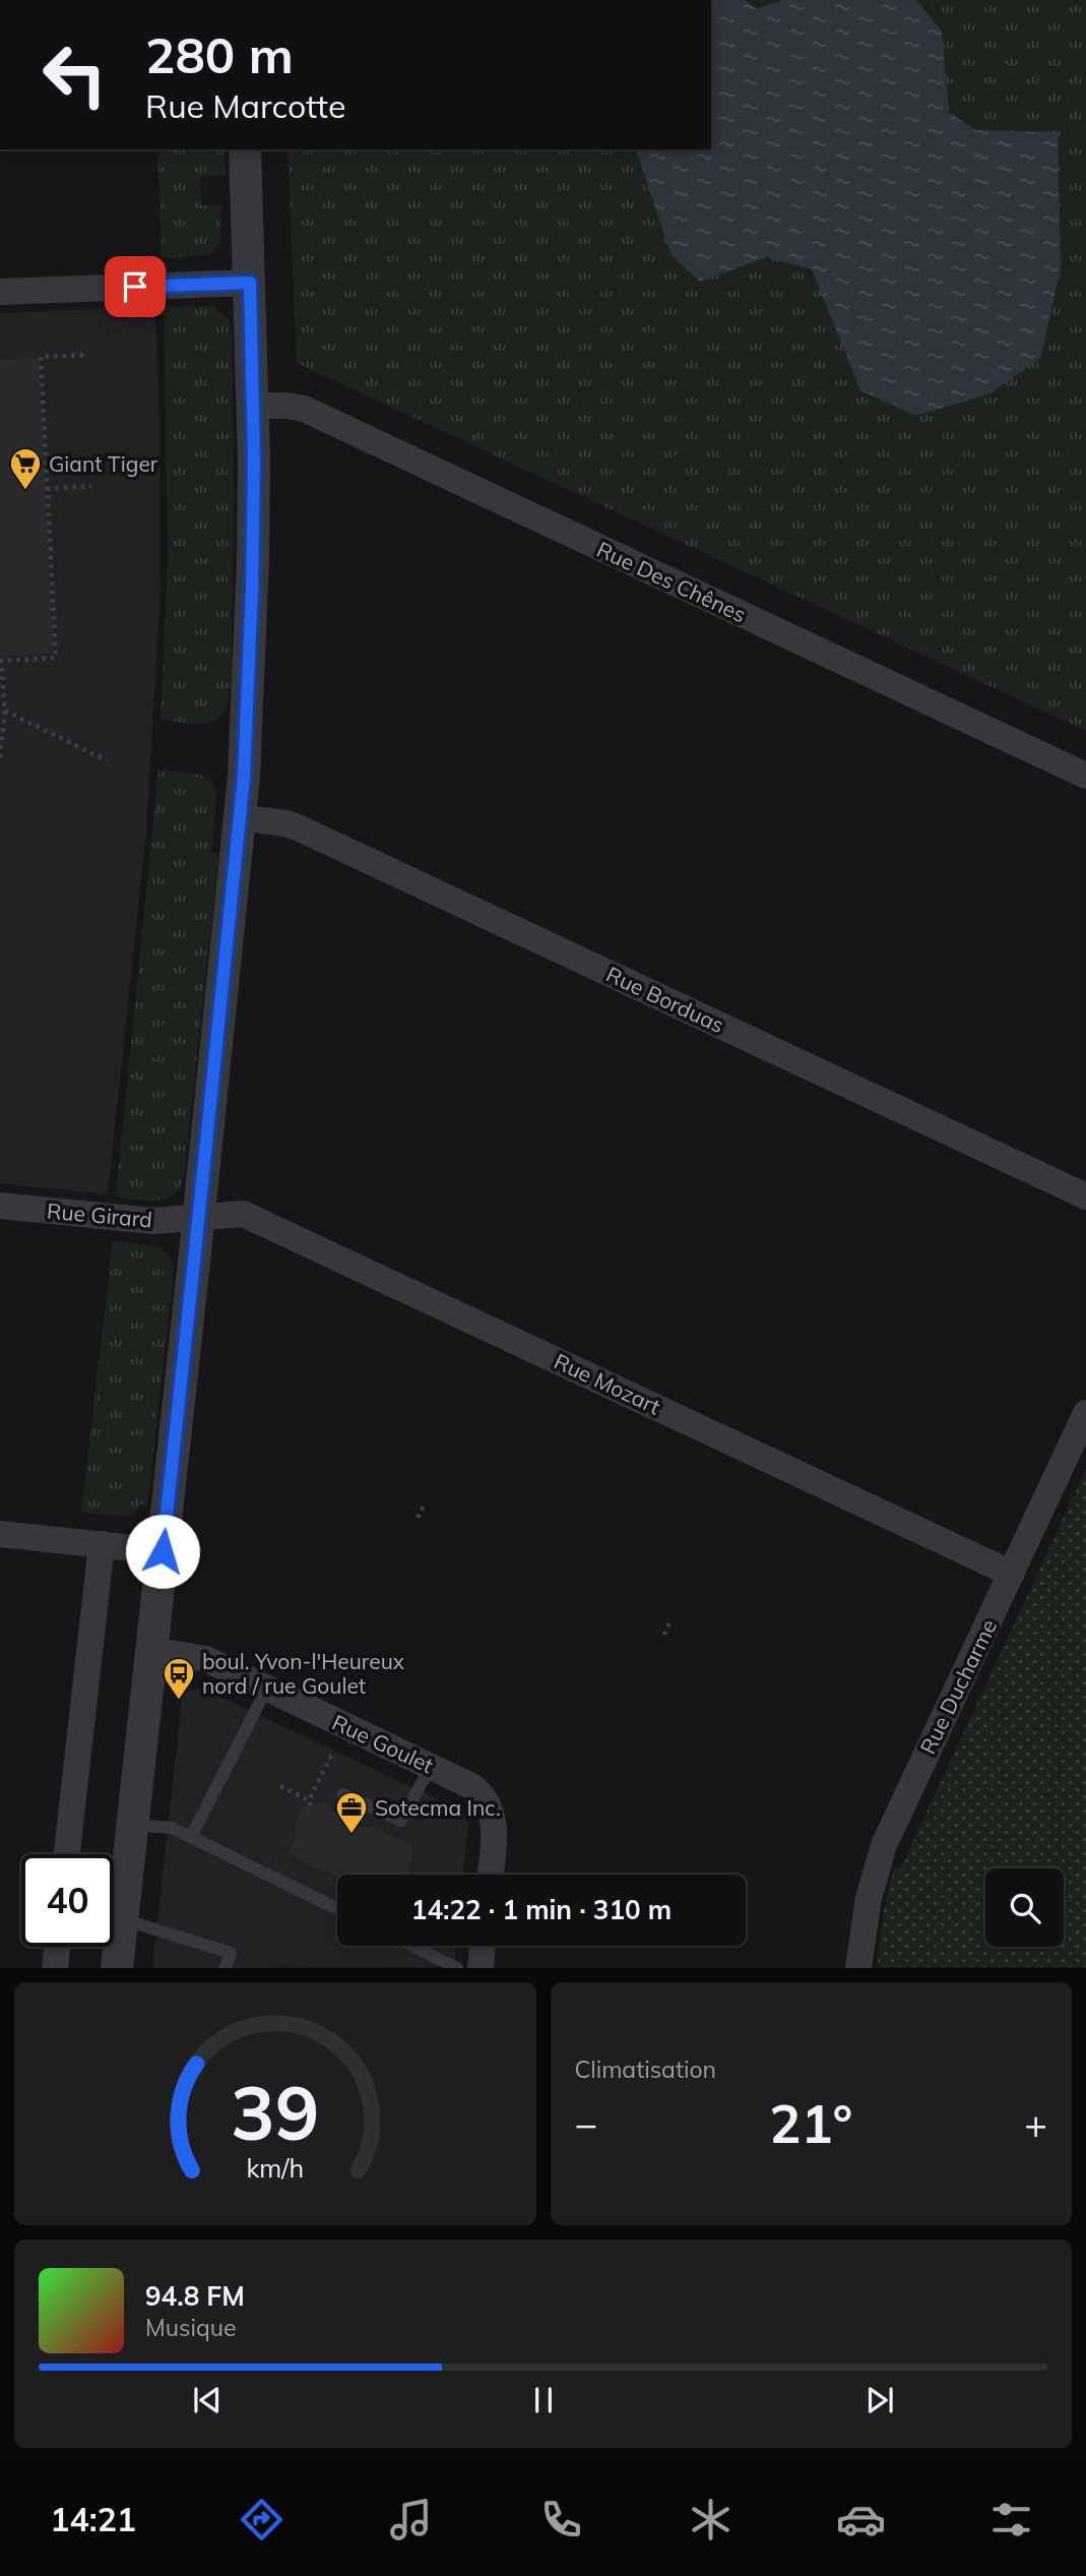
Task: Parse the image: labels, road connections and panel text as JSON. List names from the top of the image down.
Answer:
{
  "streets": {
    "street": [
      "Rue Des Chênes",
      "Rue Borduas",
      "Rue Girard",
      "Rue Mozart",
      "Rue Ducharme",
      "Rue Goulet"
    ]
  },
  "crossings": [
    ["Rue Girard", "Rue Mozart"],
    ["Rue Mozart", "Rue Ducharme"]
  ],
  "places": {
    "supermarket": ["Giant Tiger"],
    "bus stop": ["boul. Yvon-l'Heureux nord / rue Goulet"],
    "office": ["Sotecma Inc."]
  },
  "page": {
    "turn": ["280 m", "Rue Marcotte"],
    "limit": "40",
    "trip": "14:22 · 1 min · 310 m",
    "tile": "Climatisation",
    "heat": ["−", "21°", "+"],
    "song": ["94.8 FM", "Musique"],
    "tabs": "14:21",
    "gauge": ["39", "km/h"]
  }
}
